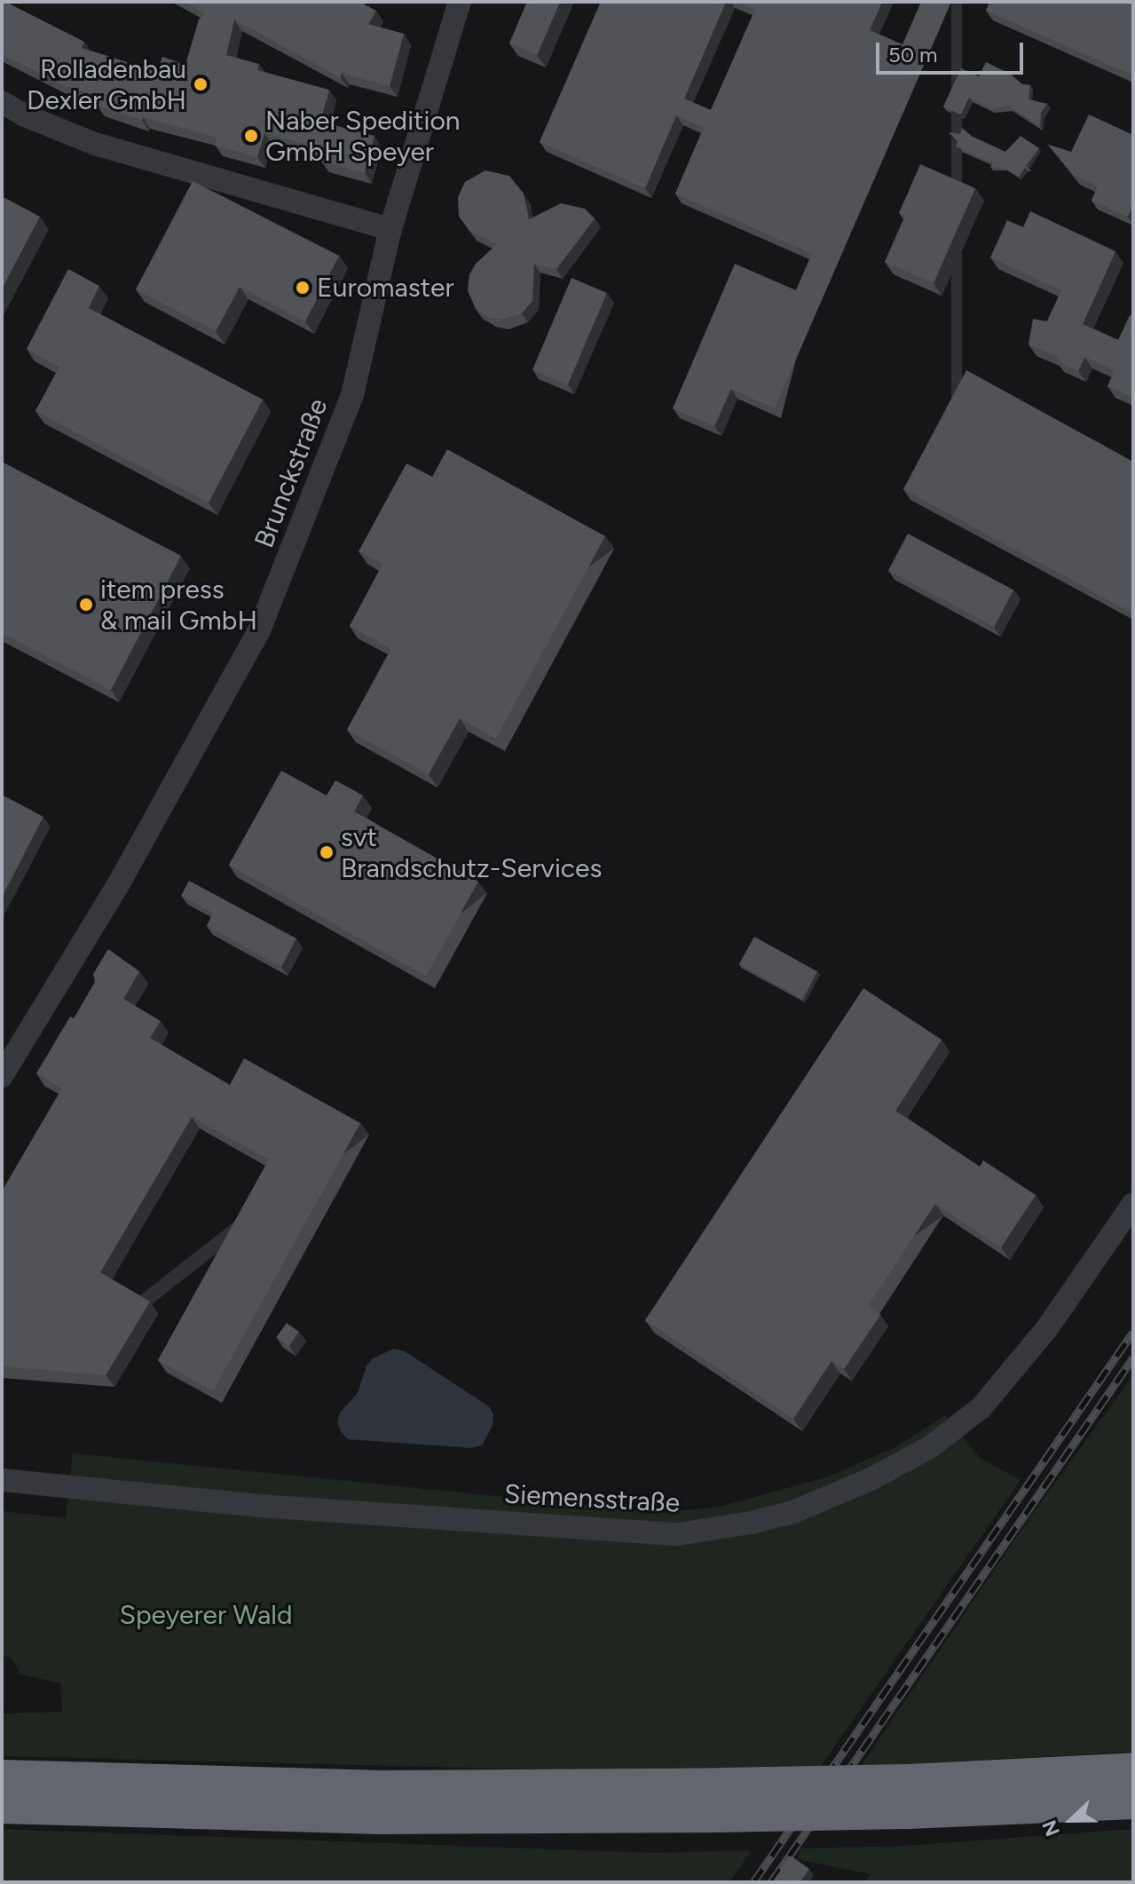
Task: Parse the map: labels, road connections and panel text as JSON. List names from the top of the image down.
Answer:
{
  "streets": {
    "street": ["Brunckstraße", "Siemensstraße"]
  },
  "parks": ["Speyerer Wald"],
  "places": [
    "Rolladenbau Dexler GmbH",
    "Naber Spedition GmbH Speyer",
    "Euromaster",
    "item press & mail GmbH",
    "svt Brandschutz-Services"
  ],
  "scale_bar": "50 m",
  "north": "left"
}
